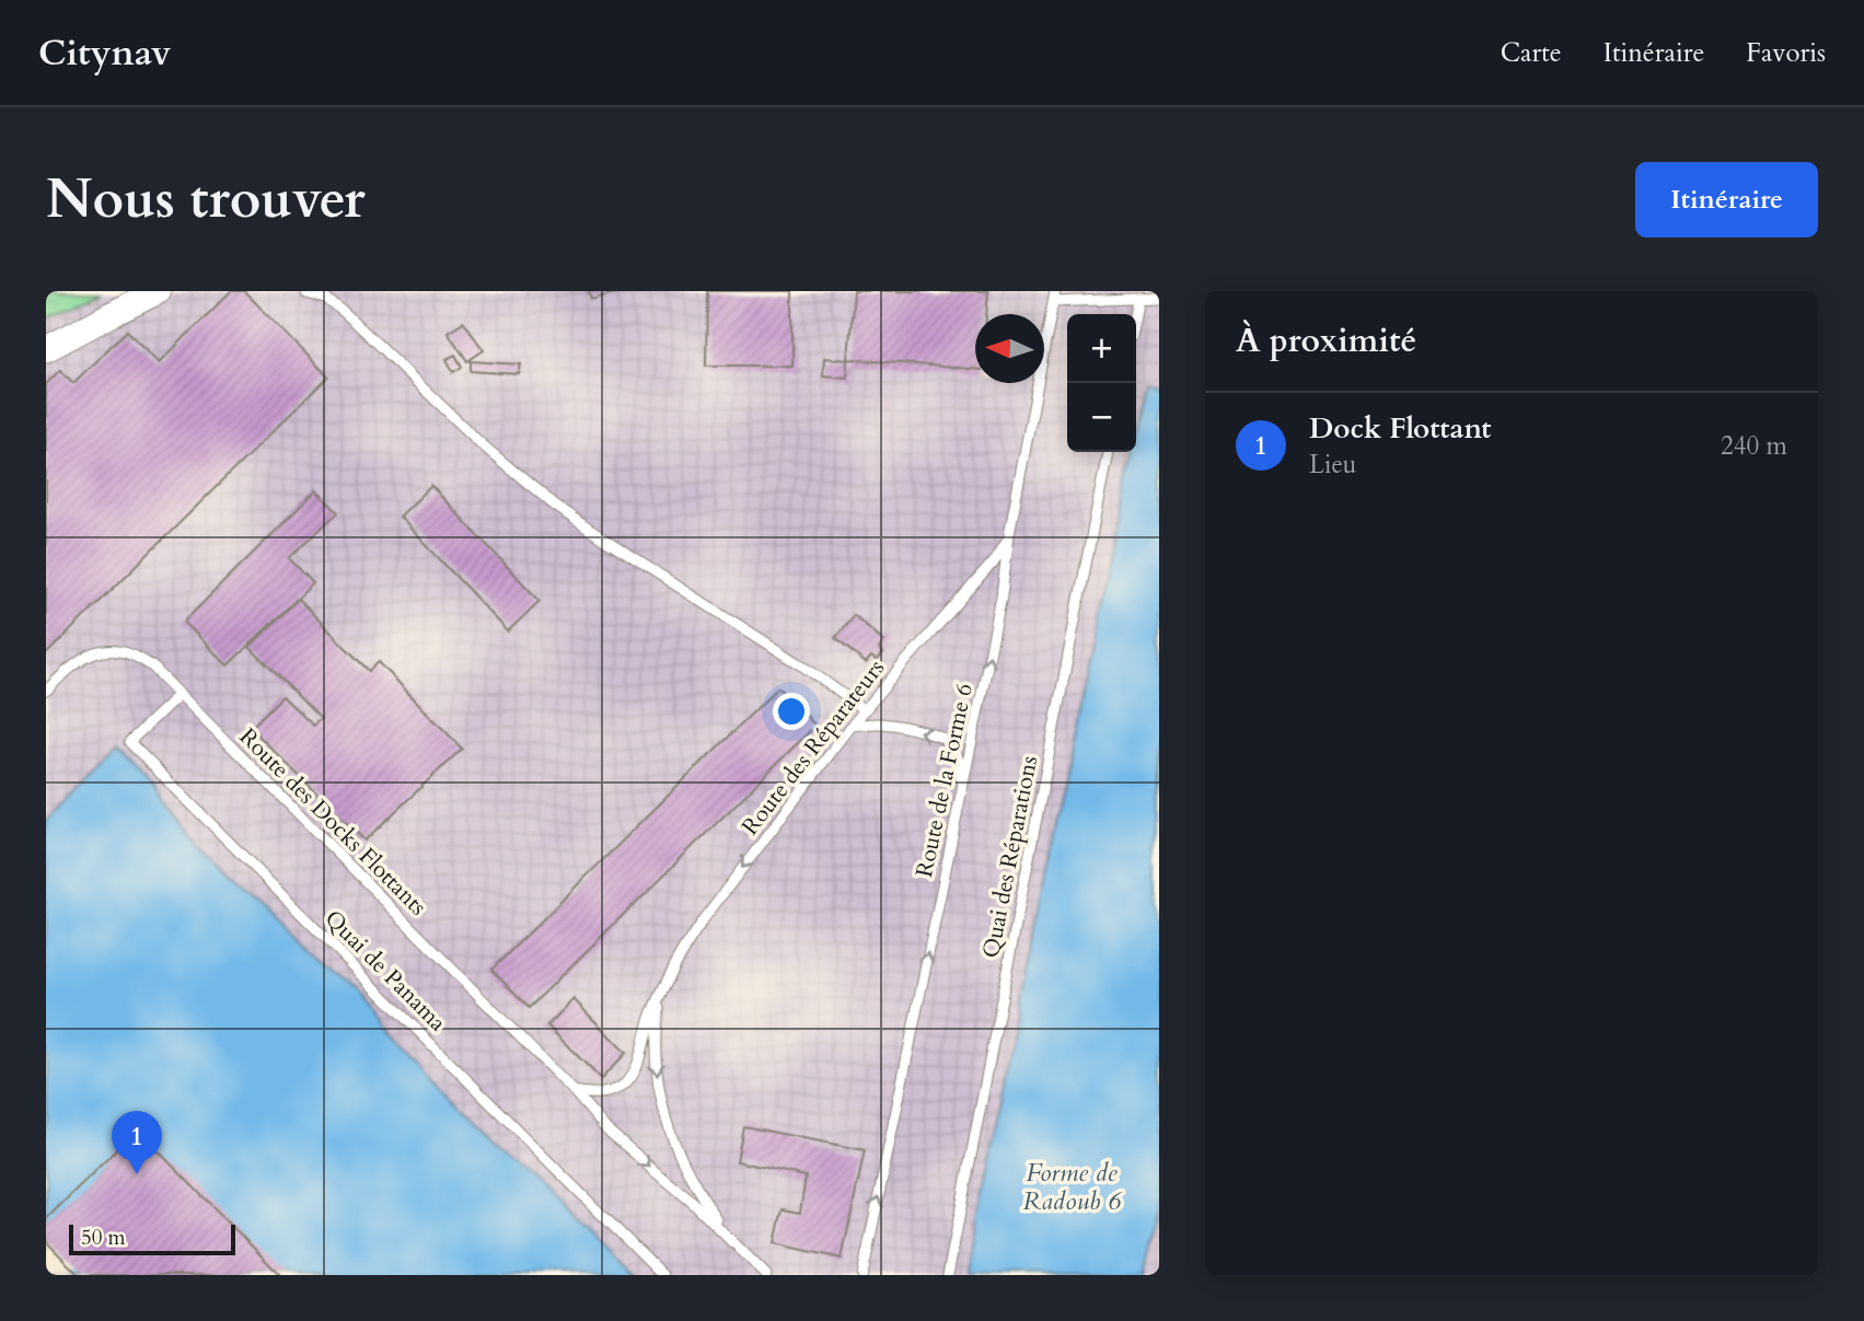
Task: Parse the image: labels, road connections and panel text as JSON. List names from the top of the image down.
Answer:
{
  "streets": {
    "lane": [
      "Route des Réparateurs",
      "Route de la Forme 6",
      "Route des Docks Flottants",
      "Quai des Réparations",
      "Quai de Panama"
    ]
  },
  "crossings": [
    ["Route des Réparateurs", "Route de la Forme 6"],
    ["Route des Docks Flottants", "Quai de Panama"]
  ],
  "one_way": ["Route des Réparateurs", "Route de la Forme 6"],
  "water": ["Forme de Radoub 6"],
  "scale_bar": "50 m",
  "north": "left",
  "page": {
    "header": "Citynav",
    "nav": ["Carte", "Itinéraire", "Favoris"],
    "buttons": "Itinéraire",
    "title": "Nous trouver",
    "heading": "À proximité",
    "map_buttons": ["+", "−"],
    "list": [
      {
        "mark": "1",
        "name": "Dock Flottant",
        "note": "Lieu",
        "value": "240 m"
      }
    ],
    "pins": "1",
    "scale": "50 m"
  }
}
